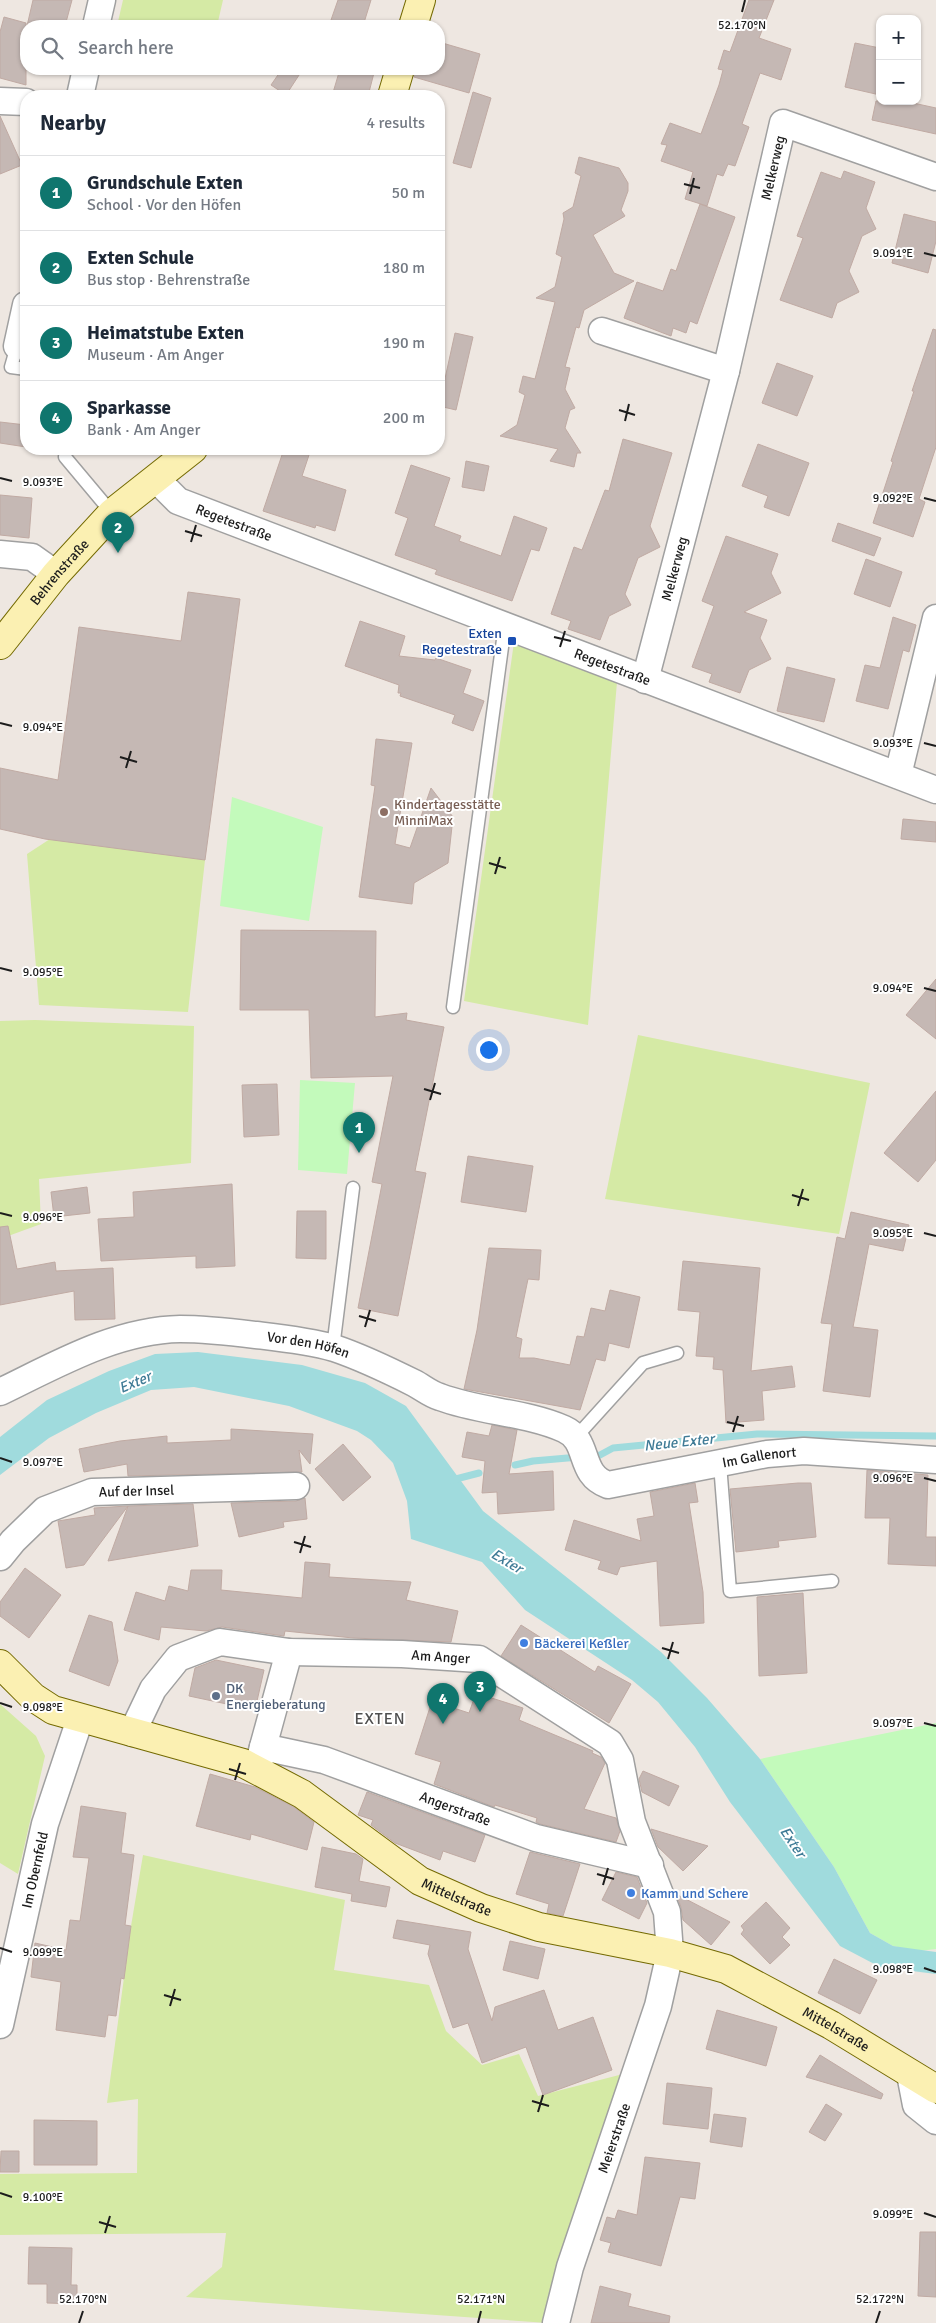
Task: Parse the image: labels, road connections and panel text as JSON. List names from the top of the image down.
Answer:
{
  "streets": {
    "main road": ["Behrenstraße", "Mittelstraße"],
    "street": [
      "Melkerweg",
      "Regetestraße",
      "Vor den Höfen",
      "Im Gallenort",
      "Auf der Insel",
      "Am Anger",
      "Angerstraße",
      "Im Obernfeld",
      "Meierstraße"
    ]
  },
  "crossings": [
    ["Melkerweg", "Regetestraße"],
    ["Regetestraße", "Behrenstraße"],
    ["Vor den Höfen", "Im Gallenort"],
    ["Am Anger", "Angerstraße"],
    ["Am Anger", "Mittelstraße"],
    ["Am Anger", "Meierstraße"],
    ["Angerstraße", "Mittelstraße"],
    ["Im Obernfeld", "Mittelstraße"],
    ["Mittelstraße", "Meierstraße"]
  ],
  "districts": ["EXTEN"],
  "water": ["Exter", "Neue Exter"],
  "places": {
    "transit": ["Exten Regetestraße"],
    "other": [
      "Kindertagesstätte MinniMax",
      "Bäckerei Keßler",
      "DK Energieberatung",
      "Kamm und Schere"
    ]
  },
  "page": {
    "map_buttons": ["+", "−"],
    "search": "Search here",
    "heading": ["Nearby", "4 results"],
    "list": [
      {
        "mark": "1",
        "name": "Grundschule Exten",
        "note": "School · Vor den Höfen",
        "value": "50 m"
      },
      {
        "mark": "2",
        "name": "Exten Schule",
        "note": "Bus stop · Behrenstraße",
        "value": "180 m"
      },
      {
        "mark": "3",
        "name": "Heimatstube Exten",
        "note": "Museum · Am Anger",
        "value": "190 m"
      },
      {
        "mark": "4",
        "name": "Sparkasse",
        "note": "Bank · Am Anger",
        "value": "200 m"
      }
    ],
    "pins": [
      "2",
      "1",
      "3",
      "4"
    ]
  },
  "coordinates": [
    "52.170°N",
    "9.091°E",
    "9.093°E",
    "9.092°E",
    "9.094°E",
    "9.095°E",
    "9.096°E",
    "9.097°E",
    "9.098°E",
    "9.099°E",
    "9.100°E",
    "52.171°N",
    "52.172°N"
  ]
}
